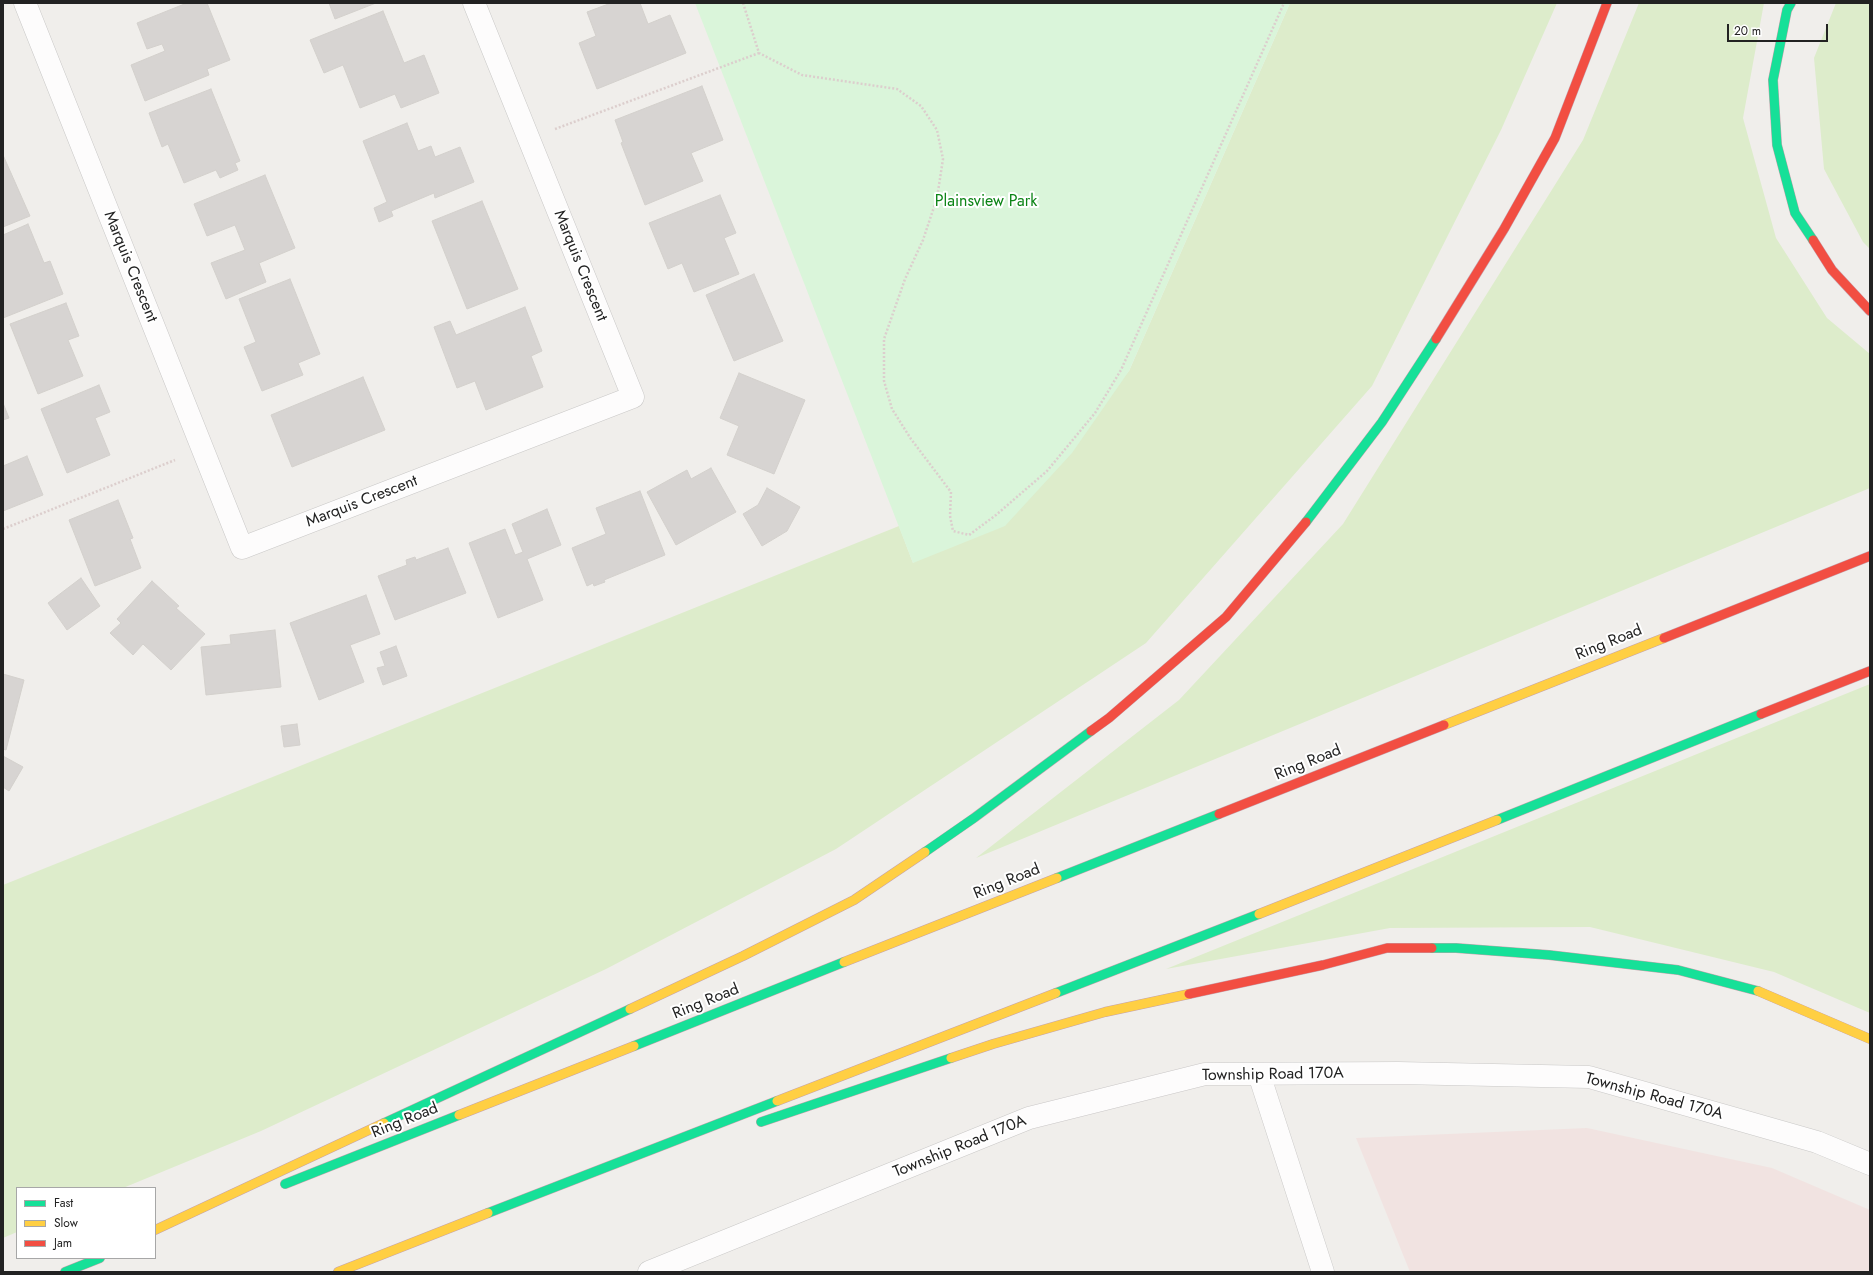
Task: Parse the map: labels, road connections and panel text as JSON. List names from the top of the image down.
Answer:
{
  "streets": {
    "highway": ["Ring Road"],
    "street": ["Marquis Crescent", "Township Road 170A"]
  },
  "parks": ["Plainsview Park"],
  "legend": ["Fast", "Slow", "Jam"],
  "scale_bar": "20 m"
}
